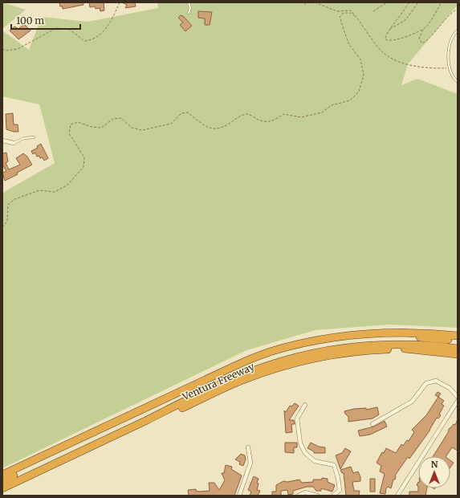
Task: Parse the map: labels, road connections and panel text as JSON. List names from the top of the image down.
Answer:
{
  "streets": {
    "highway": ["Ventura Freeway"]
  },
  "scale_bar": "100 m",
  "north": "top"
}
